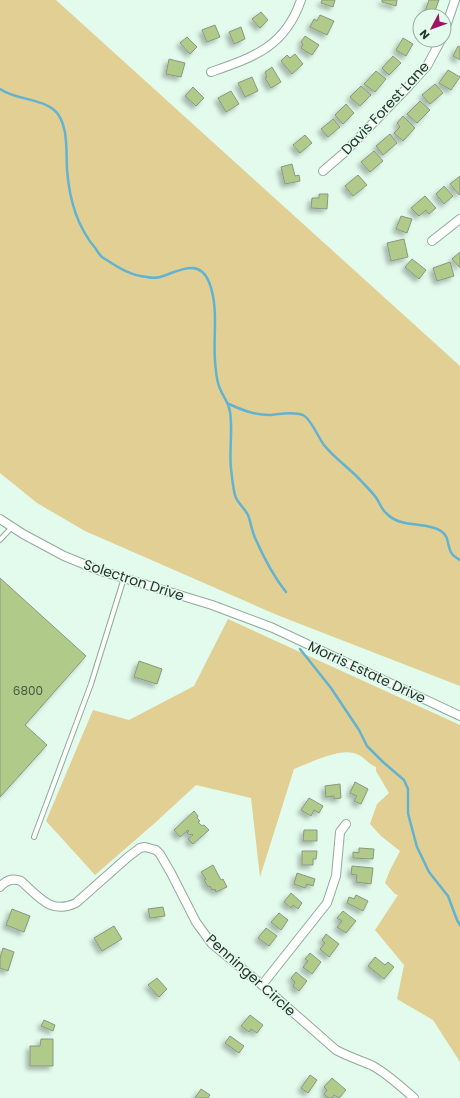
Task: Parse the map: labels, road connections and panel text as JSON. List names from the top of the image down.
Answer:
{
  "streets": {
    "street": [
      "Davis Forest Lane",
      "Solectron Drive",
      "Morris Estate Drive",
      "Penninger Circle"
    ]
  },
  "crossings": [
    ["Solectron Drive", "Morris Estate Drive"]
  ],
  "house_numbers": ["6800"],
  "north": "bottom left"
}
